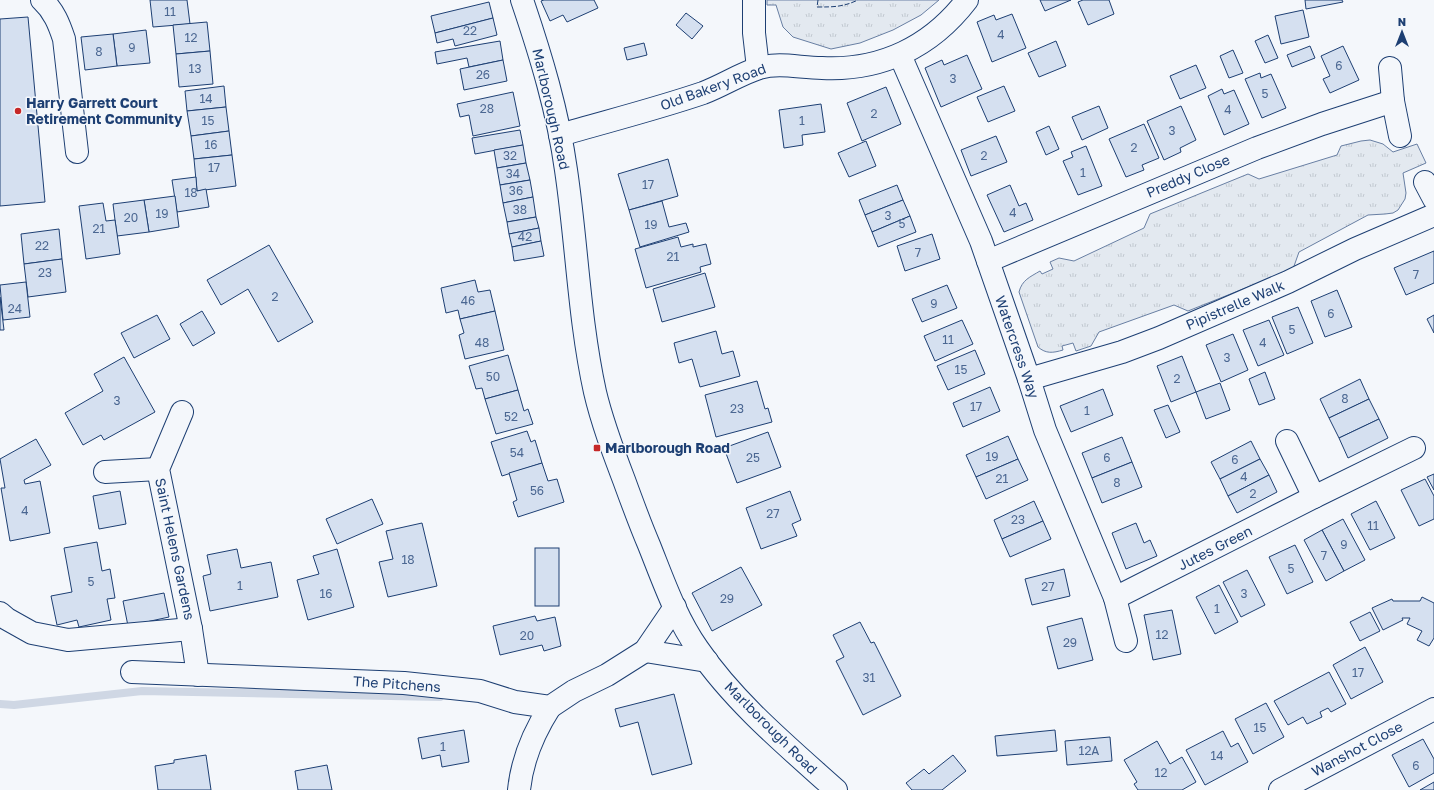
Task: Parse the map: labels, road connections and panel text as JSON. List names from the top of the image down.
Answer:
{
  "streets": {
    "street": [
      "Old Bakery Road",
      "Marlborough Road",
      "Preddy Close",
      "Pipistrelle Walk",
      "Watercress Way",
      "Jutes Green",
      "Saint Helens Gardens",
      "The Pitchens",
      "Wanshot Close"
    ]
  },
  "crossings": [
    ["Old Bakery Road", "Marlborough Road"],
    ["Old Bakery Road", "Watercress Way"],
    ["Preddy Close", "Watercress Way"],
    ["Pipistrelle Walk", "Watercress Way"],
    ["Watercress Way", "Jutes Green"],
    ["Saint Helens Gardens", "The Pitchens"]
  ],
  "places": {
    "other": ["Harry Garrett Court Retirement Community"],
    "transit": ["Marlborough Road"]
  },
  "house_numbers": [
    "11",
    "22",
    "4",
    "12",
    "9",
    "8",
    "6",
    "13",
    "26",
    "3",
    "5",
    "14",
    "28",
    "4",
    "2",
    "15",
    "1",
    "3",
    "16",
    "2",
    "32",
    "2",
    "17",
    "1",
    "34",
    "17",
    "36",
    "18",
    "38",
    "4",
    "19",
    "3",
    "20",
    "5",
    "19",
    "21",
    "42",
    "22",
    "7",
    "21",
    "23",
    "7",
    "2",
    "46",
    "9",
    "24",
    "6",
    "5",
    "11",
    "48",
    "4",
    "3",
    "15",
    "50",
    "2",
    "8",
    "3",
    "17",
    "23",
    "1",
    "52",
    "54",
    "19",
    "25",
    "6",
    "6",
    "4",
    "21",
    "8",
    "56",
    "2",
    "4",
    "27",
    "23",
    "11",
    "9",
    "7",
    "18",
    "5",
    "5",
    "1",
    "27",
    "16",
    "3",
    "29",
    "1",
    "12",
    "20",
    "29",
    "17",
    "31",
    "15",
    "1",
    "12A",
    "14",
    "6",
    "12"
  ],
  "north": "top"
}
